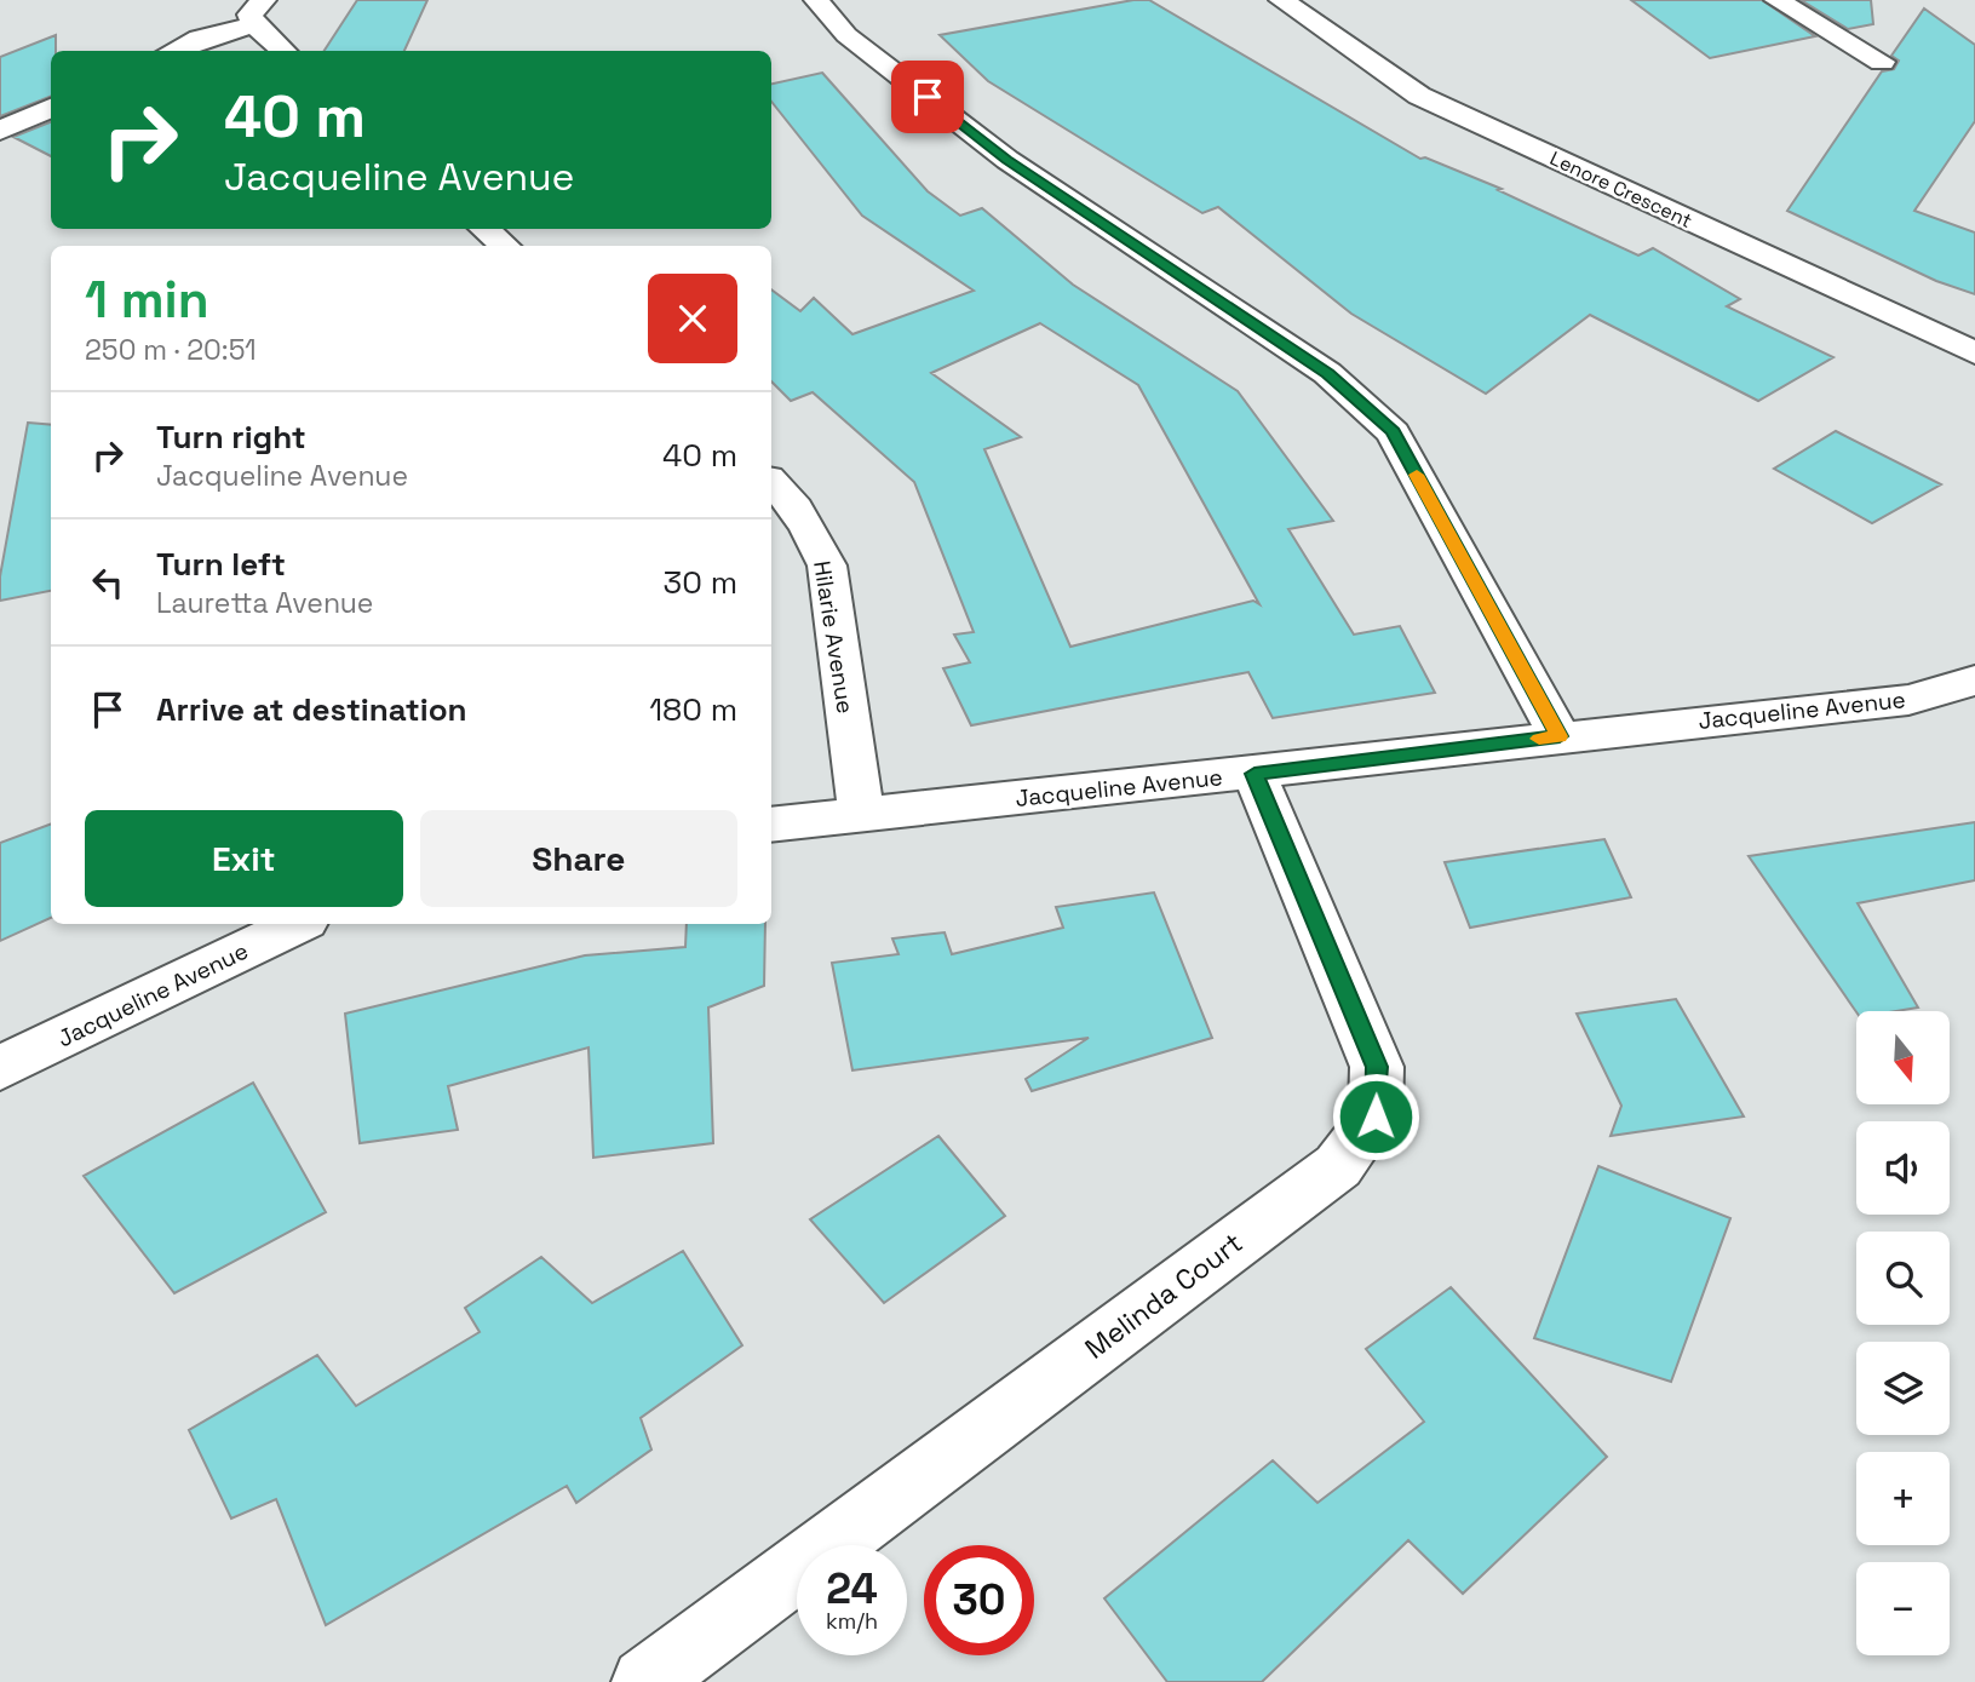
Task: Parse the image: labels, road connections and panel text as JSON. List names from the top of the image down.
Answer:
{
  "streets": {
    "street": [
      "Lenore Crescent",
      "Hilarie Avenue",
      "Jacqueline Avenue",
      "Melinda Court"
    ]
  },
  "crossings": [
    ["Hilarie Avenue", "Jacqueline Avenue"],
    ["Jacqueline Avenue", "Melinda Court"]
  ],
  "north": "bottom",
  "page": {
    "turn": ["40 m", "Jacqueline Avenue"],
    "heading": ["1 min", "250 m · 20:51"],
    "list": [
      {
        "name": "Turn right",
        "note": "Jacqueline Avenue",
        "value": "40 m"
      },
      {
        "name": "Turn left",
        "note": "Lauretta Avenue",
        "value": "30 m"
      },
      {
        "name": "Arrive at destination",
        "value": "180 m"
      }
    ],
    "buttons": ["Exit", "Share"],
    "map_buttons": ["+", "−"],
    "speed": "24 km/h",
    "limit": "30"
  }
}
